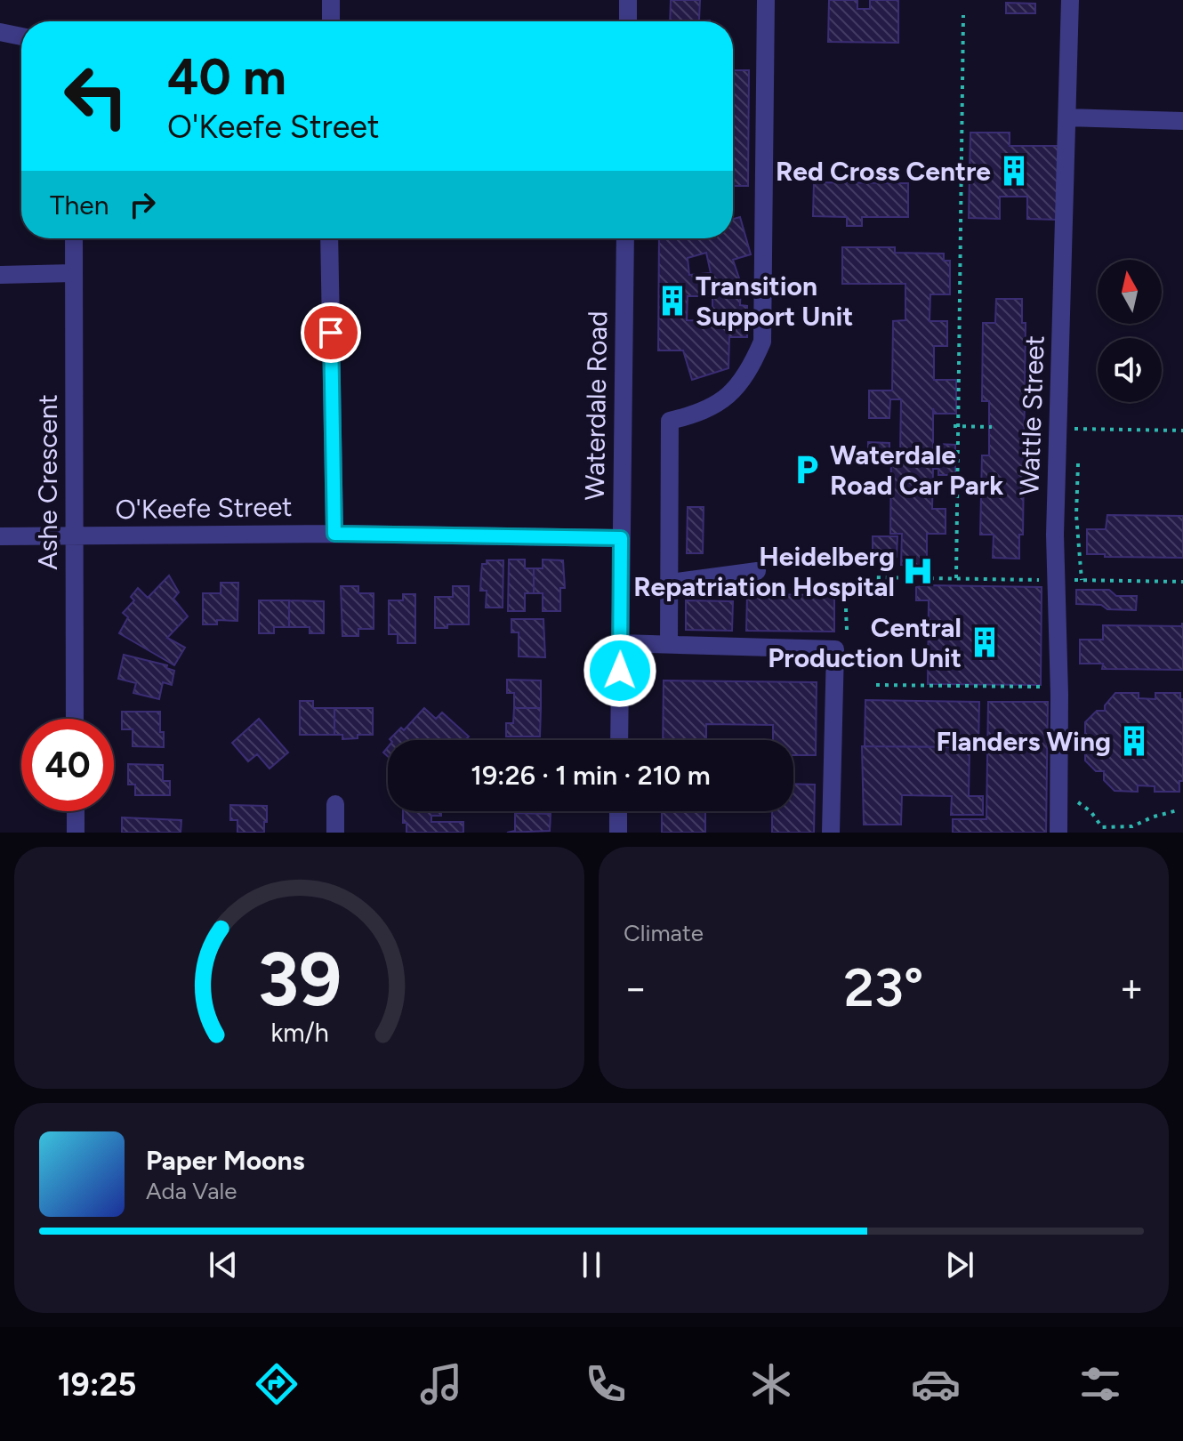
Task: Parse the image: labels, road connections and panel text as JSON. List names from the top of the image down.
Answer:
{
  "streets": {
    "street": [
      "Waterdale Road",
      "Wattle Street",
      "Ashe Crescent",
      "O'Keefe Street"
    ]
  },
  "crossings": [
    ["Waterdale Road", "O'Keefe Street"],
    ["Ashe Crescent", "O'Keefe Street"]
  ],
  "places": {
    "building": [
      "Red Cross Centre",
      "Transition Support Unit",
      "Central Production Unit",
      "Flanders Wing"
    ],
    "parking": ["Waterdale Road Car Park"],
    "hospital": ["Heidelberg Repatriation Hospital"]
  },
  "north": "top",
  "page": {
    "turn": ["40 m", "O'Keefe Street"],
    "then": "Then",
    "limit": "40",
    "trip": "19:26 · 1 min · 210 m",
    "tile": "Climate",
    "heat": ["−", "23°", "+"],
    "song": ["Paper Moons", "Ada Vale"],
    "tabs": "19:25",
    "gauge": ["39", "km/h"]
  }
}
